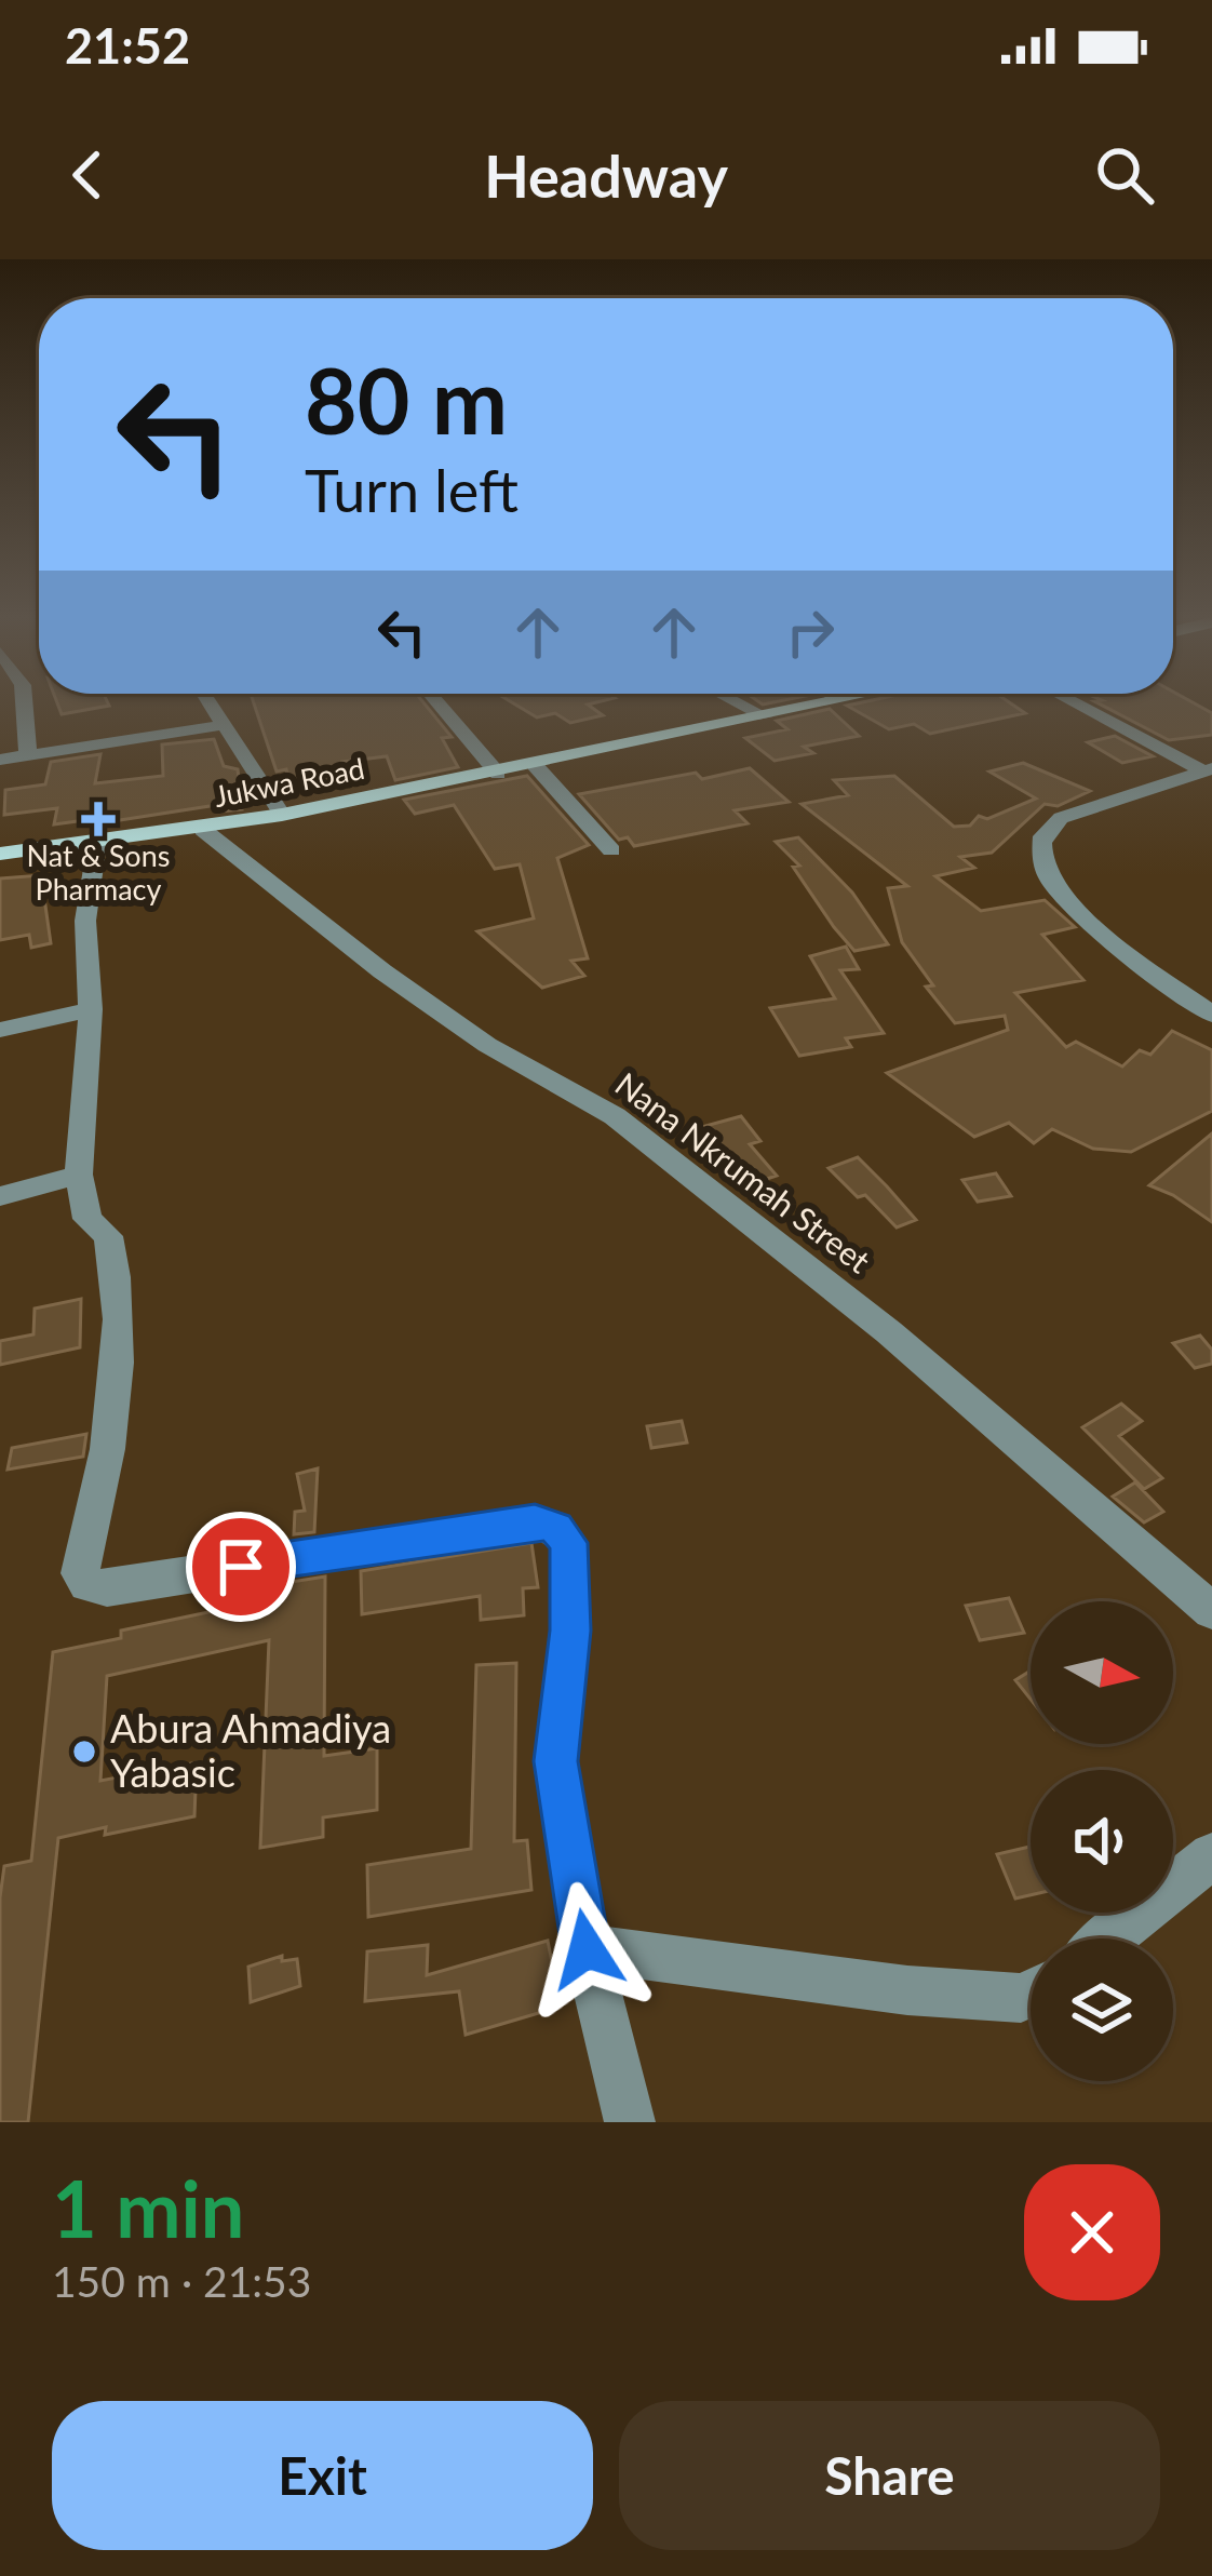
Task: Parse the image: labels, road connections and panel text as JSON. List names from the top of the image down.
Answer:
{
  "streets": {
    "main road": ["Jukwa Road"],
    "street": ["Nana Nkrumah Street"]
  },
  "crossings": [
    ["Jukwa Road", "Nana Nkrumah Street"]
  ],
  "places": {
    "health": ["Nat & Sons Pharmacy"],
    "other": ["Abura Ahmadiya Yabasic"]
  },
  "north": "right",
  "page": {
    "status": "21:52",
    "header": "Headway",
    "turn": ["80 m", "Turn left"],
    "heading": ["1 min", "150 m · 21:53"],
    "buttons": ["Exit", "Share"]
  }
}
